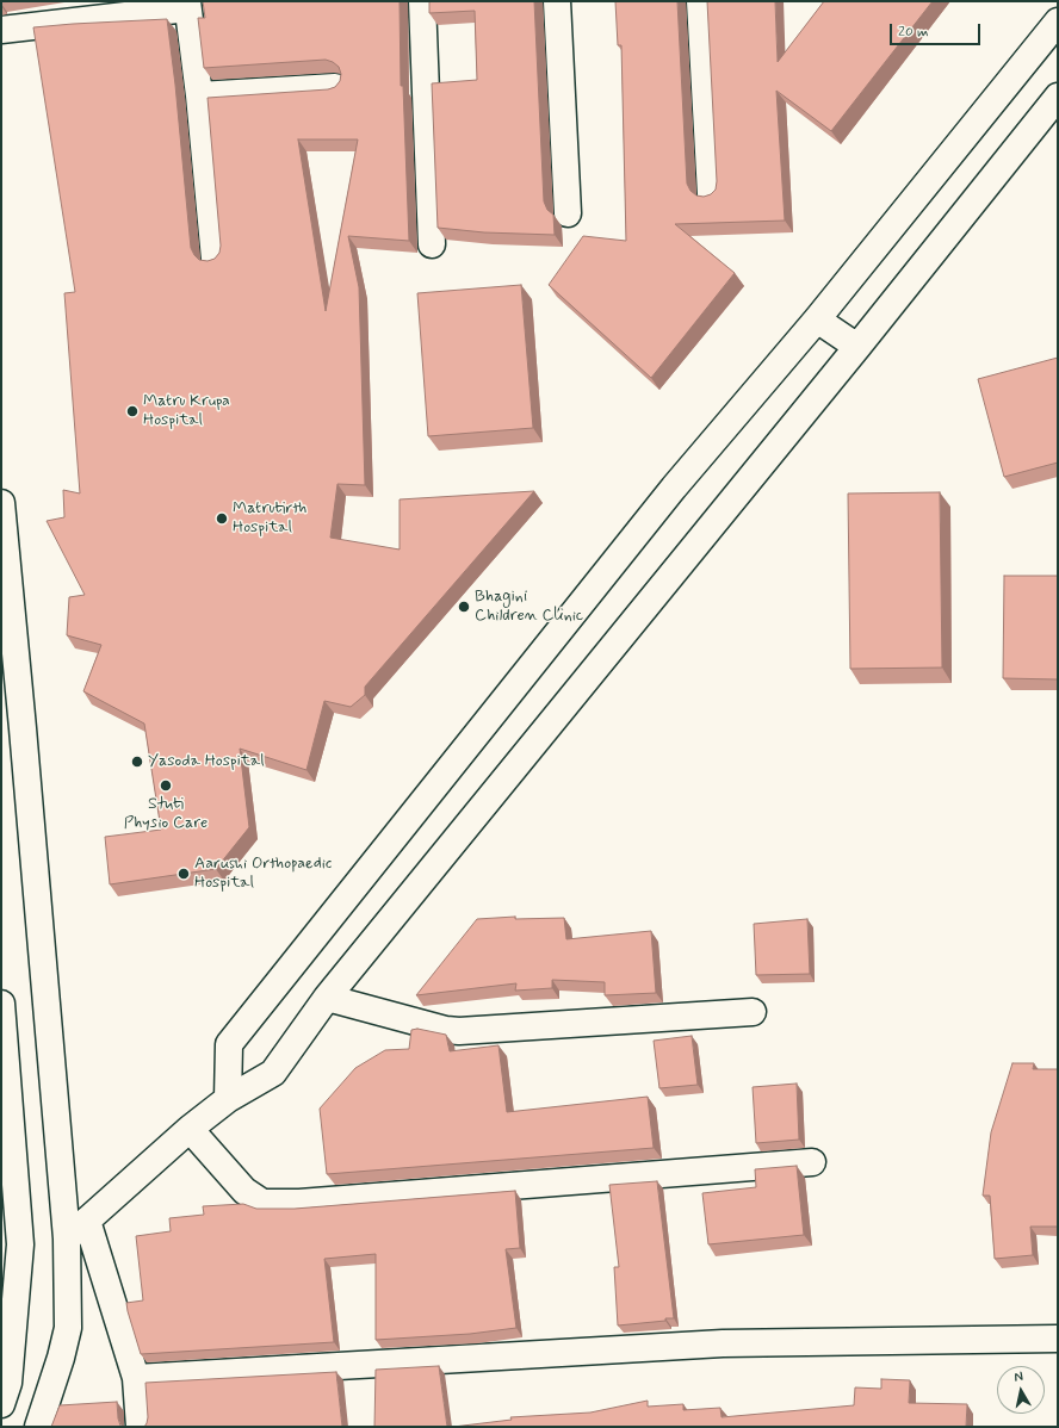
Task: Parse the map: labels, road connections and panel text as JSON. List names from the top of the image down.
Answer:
{
  "places": [
    "Matru Krupa Hospital",
    "Matrutirth Hospital",
    "Bhagini Children Clinic",
    "Yasoda Hospital",
    "Stuti Physio Care",
    "Aarushi Orthopaedic Hospital"
  ],
  "scale_bar": "20 m",
  "north": "top"
}
